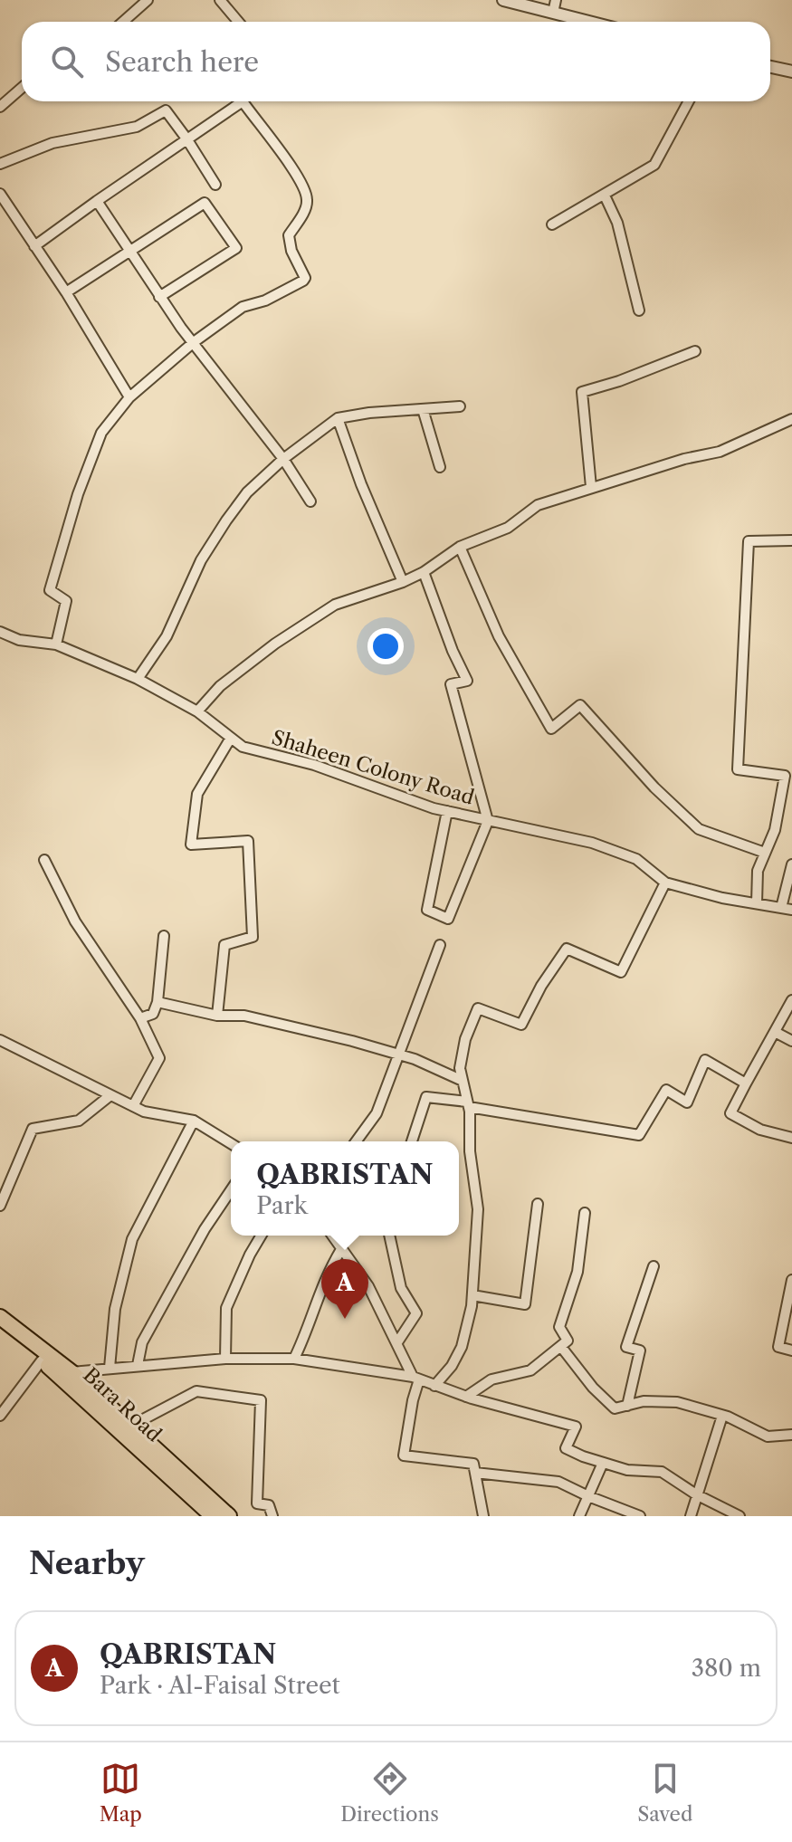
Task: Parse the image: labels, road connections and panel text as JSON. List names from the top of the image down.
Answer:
{
  "streets": {
    "main road": ["Bara Road"],
    "street": ["Shaheen Colony Road"]
  },
  "page": {
    "search": "Search here",
    "popup": ["QABRISTAN", "Park"],
    "pins": "A",
    "heading": "Nearby",
    "list": [
      {
        "mark": "A",
        "name": "QABRISTAN",
        "note": "Park · Al-Faisal Street",
        "value": "380 m"
      }
    ],
    "nav": ["Map", "Directions", "Saved"]
  }
}
